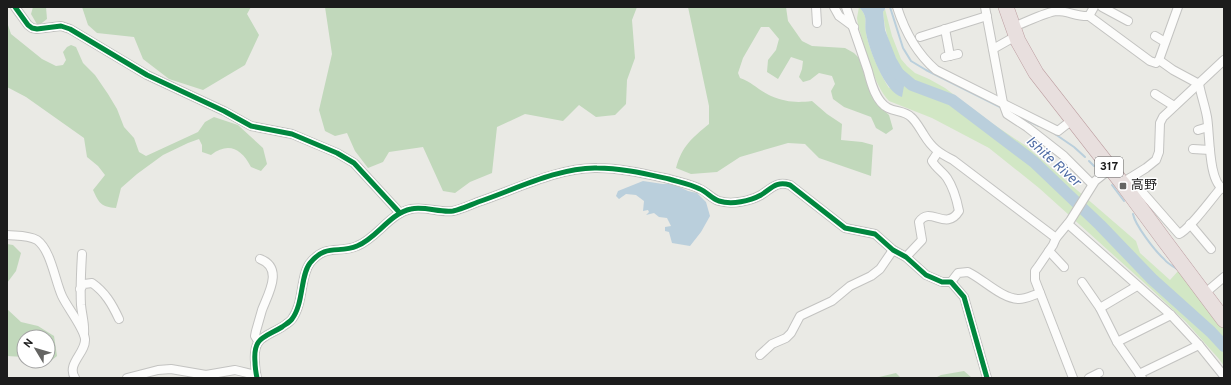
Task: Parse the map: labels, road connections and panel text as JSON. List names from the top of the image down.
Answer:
{
  "streets": {
    "highway": ["317"]
  },
  "water": ["Ishite River"],
  "places": {
    "transit": ["高野"]
  },
  "north": "top left"
}
